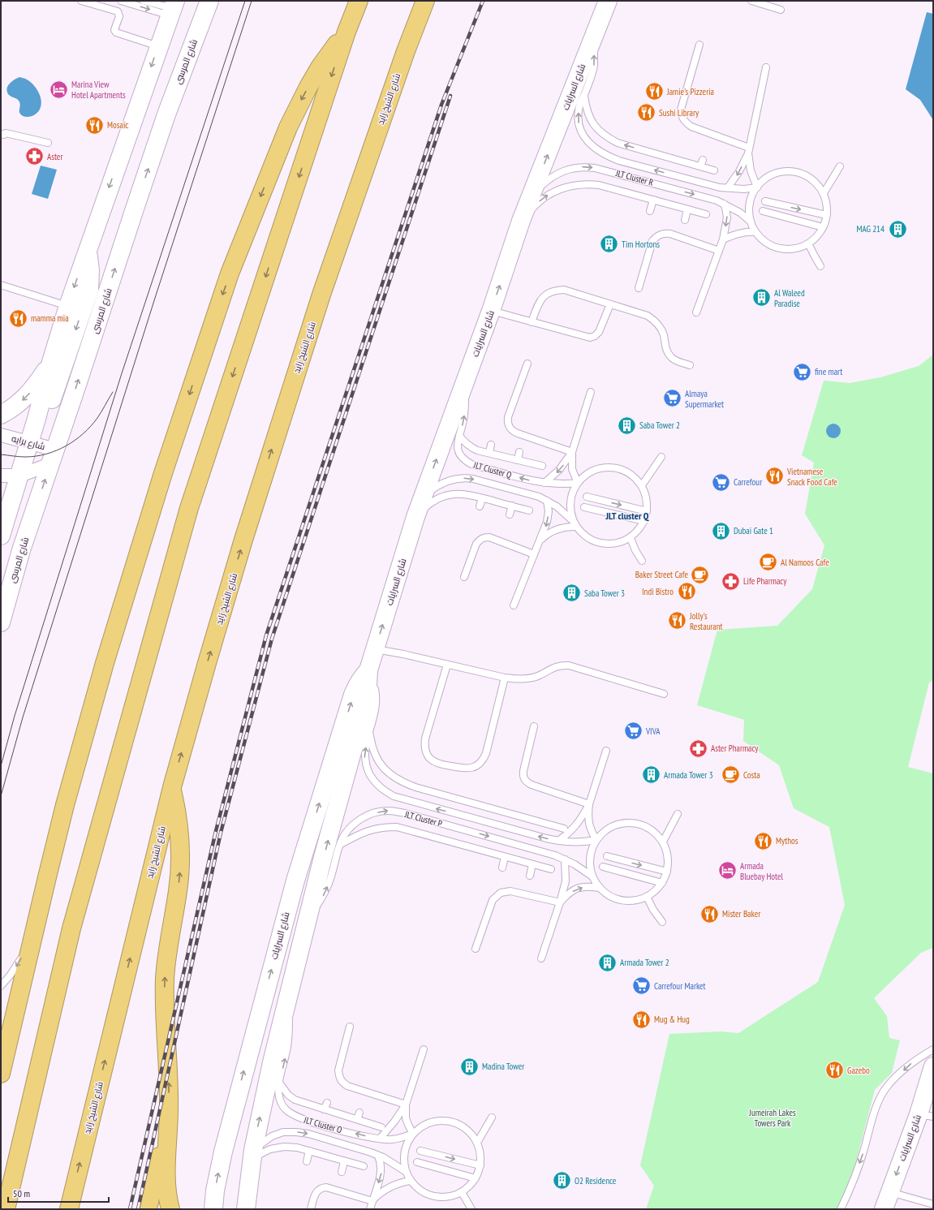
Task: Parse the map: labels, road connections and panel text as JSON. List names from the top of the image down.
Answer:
{
  "streets": {
    "highway": ["شارع الشيخ زايد"],
    "main road": ["شارع المرسى", "شارع السرايات"],
    "street": ["شارع برايه"],
    "lane": [
      "JLT Cluster R",
      "JLT Cluster Q",
      "JLT Cluster P",
      "JLT Cluster O"
    ]
  },
  "crossings": [
    ["شارع السرايات", "JLT Cluster R"],
    ["شارع السرايات", "JLT Cluster Q"],
    ["شارع السرايات", "JLT Cluster P"],
    ["شارع السرايات", "JLT Cluster O"]
  ],
  "one_way": ["شارع السرايات"],
  "districts": ["JLT cluster Q"],
  "parks": ["Jumeirah Lakes Towers Park"],
  "places": {
    "hotel": ["Marina View Hotel Apartments", "Armada Bluebay Hotel"],
    "restaurant": [
      "Jamie's Pizzeria",
      "Sushi Library",
      "Mosaic",
      "mamma mia",
      "Vietnamese Snack Food Cafe",
      "Indi Bistro",
      "Jolly's Restaurant",
      "Mythos",
      "Mister Baker",
      "Mug & Hug",
      "Gazebo"
    ],
    "pharmacy": ["Aster", "Life Pharmacy", "Aster Pharmacy"],
    "building": [
      "MAG 214",
      "Tim Hortons",
      "Al Waleed Paradise",
      "Saba Tower 2",
      "Dubai Gate 1",
      "Saba Tower 3",
      "Armada Tower 3",
      "Armada Tower 2",
      "Madina Tower",
      "O2 Residence"
    ],
    "supermarket": [
      "fine mart",
      "Almaya Supermarket",
      "Carrefour",
      "VIVA",
      "Carrefour Market"
    ],
    "cafe": ["Al Namoos Cafe", "Baker Street Cafe", "Costa"]
  },
  "scale_bar": "50 m"
}
